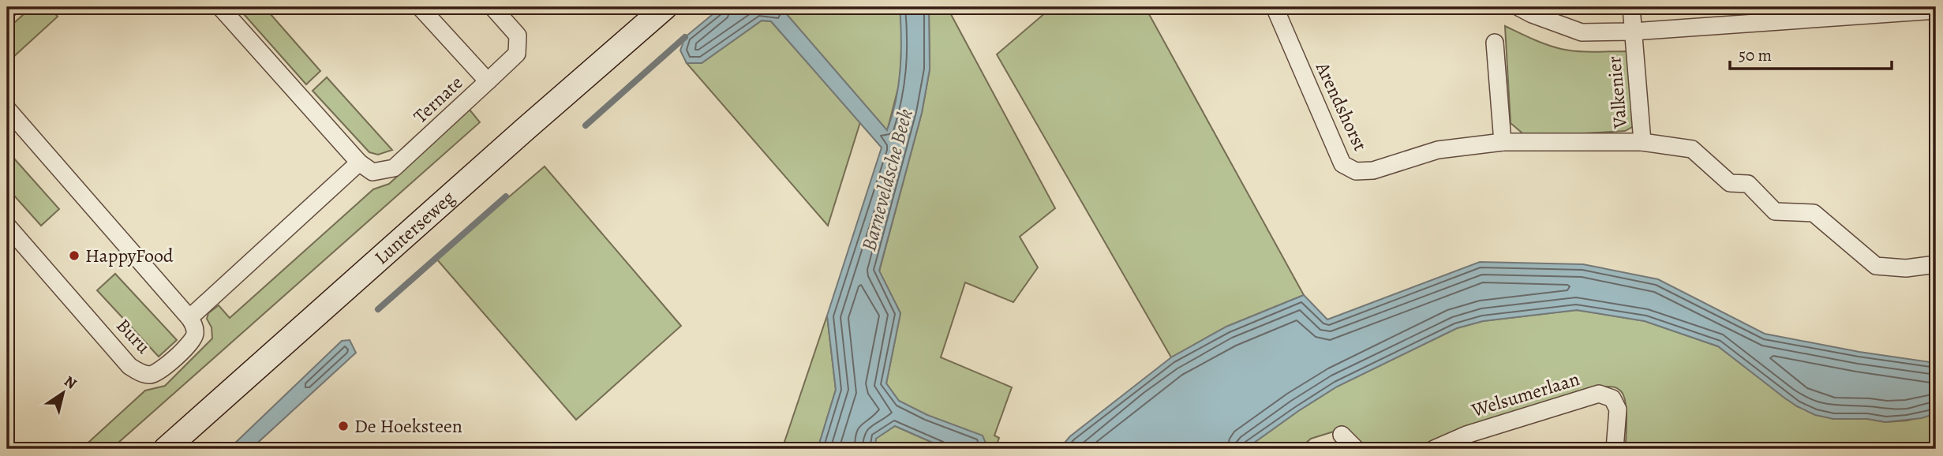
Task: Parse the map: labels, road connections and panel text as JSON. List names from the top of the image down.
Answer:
{
  "streets": {
    "main road": ["Lunterseweg"],
    "street": [
      "Valkenier",
      "Ternate",
      "Arendshorst",
      "Buru",
      "Welsumerlaan"
    ]
  },
  "crossings": [
    ["Valkenier", "Arendshorst"]
  ],
  "water": ["Barneveldsche Beek"],
  "places": ["HappyFood", "De Hoeksteen"],
  "scale_bar": "50 m",
  "north": "top right"
}
